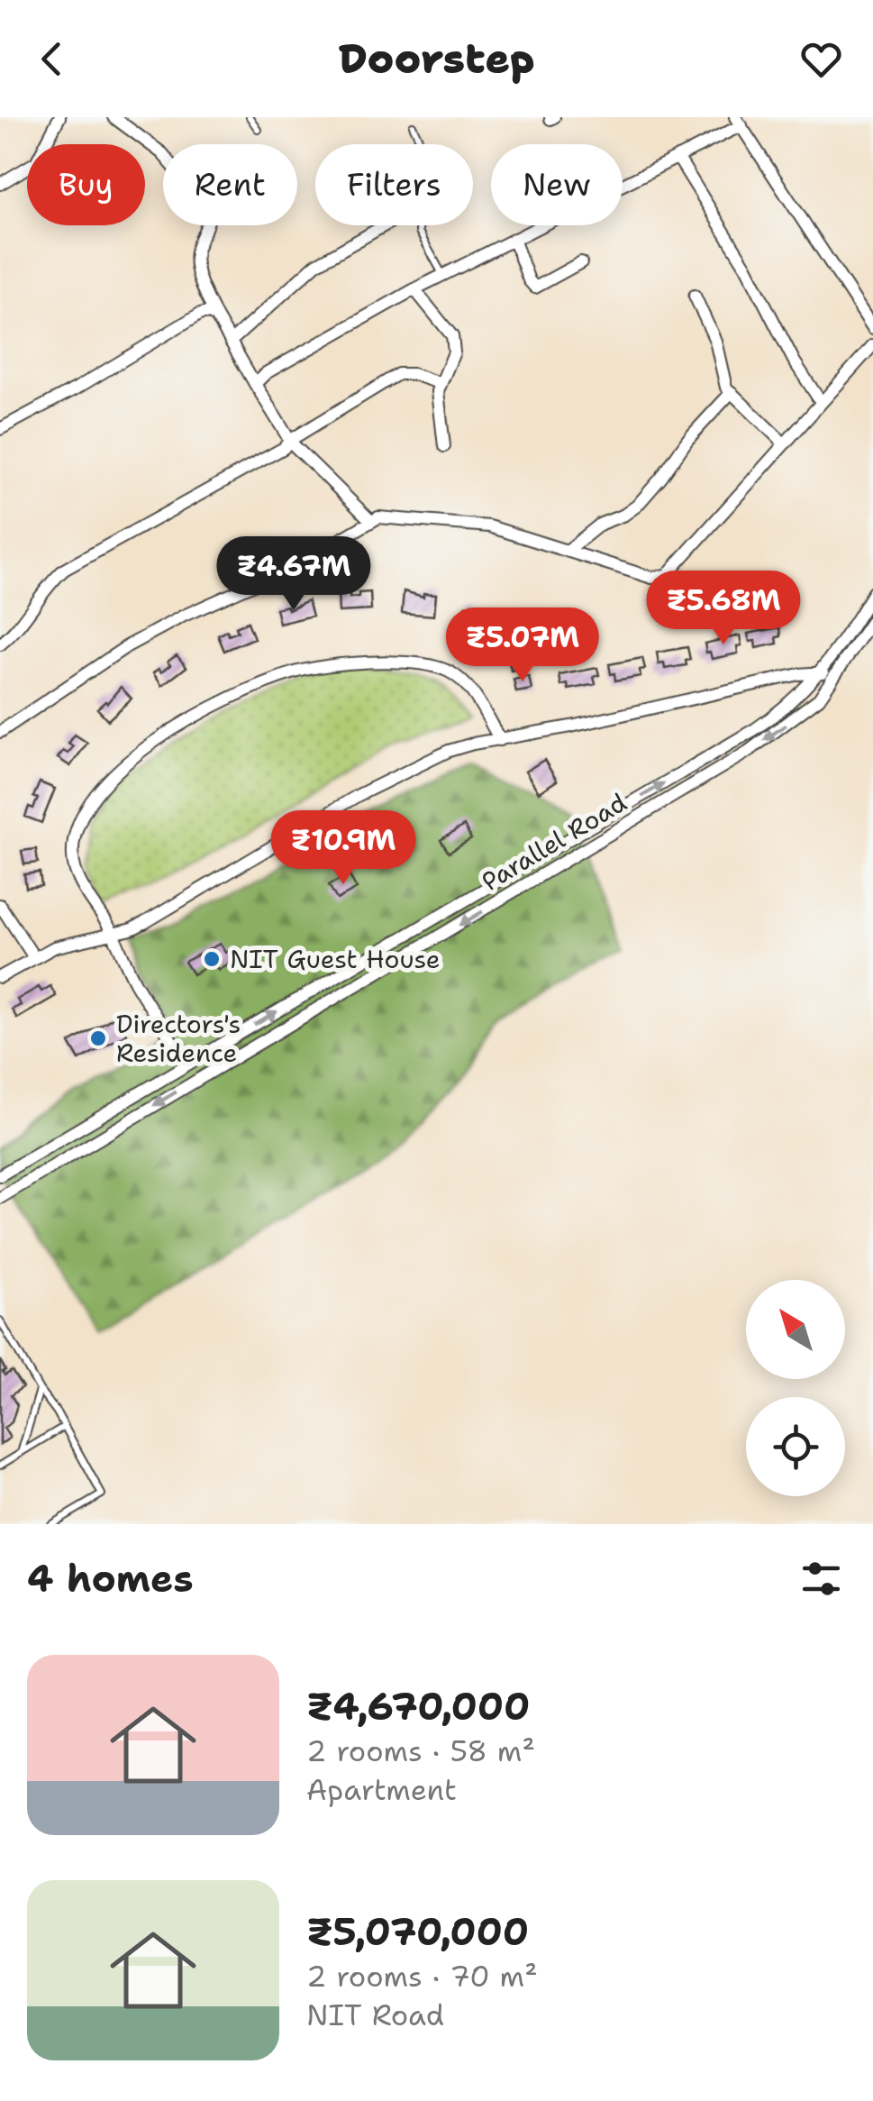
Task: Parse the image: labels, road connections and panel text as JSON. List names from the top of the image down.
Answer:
{
  "streets": {
    "street": ["Parallel Road"]
  },
  "places": ["NIT Guest House", "Directors's Residence"],
  "north": "top left",
  "page": {
    "header": "Doorstep",
    "chip": [
      "Buy",
      "Rent",
      "Filters",
      "New"
    ],
    "price": [
      "₹4.67M",
      "₹5.68M",
      "₹5.07M",
      "₹10.9M"
    ],
    "heading": "4 homes",
    "list": [
      {
        "name": "₹4,670,000",
        "note": "2 rooms · 58 m² · Apartment"
      },
      {
        "name": "₹5,070,000",
        "note": "2 rooms · 70 m² · NIT Road"
      }
    ]
  }
}
